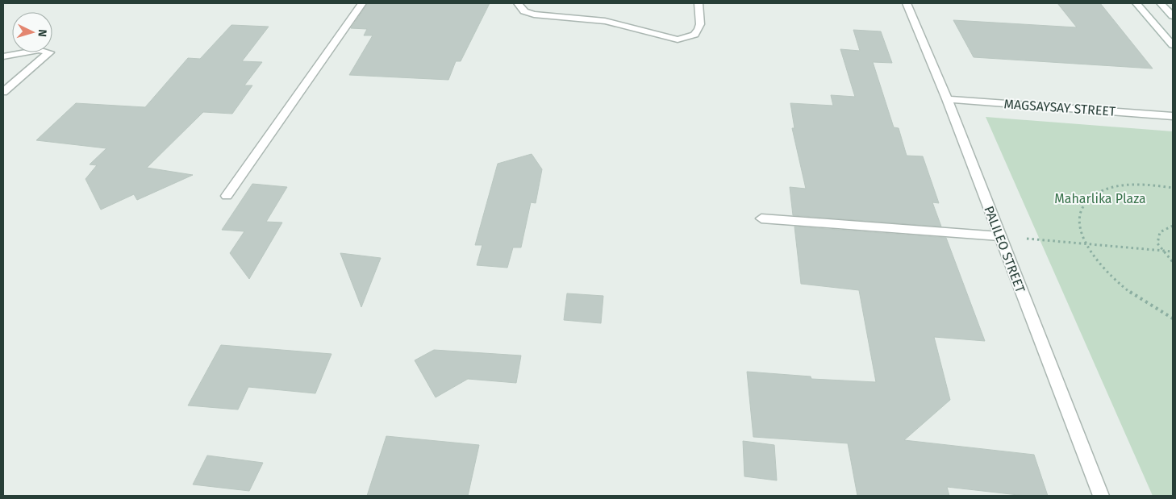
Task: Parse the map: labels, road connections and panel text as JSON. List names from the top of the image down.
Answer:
{
  "streets": {
    "street": ["MAGSAYSAY STREET", "PALILEO STREET"]
  },
  "crossings": [
    ["MAGSAYSAY STREET", "PALILEO STREET"]
  ],
  "parks": ["Maharlika Plaza"],
  "north": "right"
}
